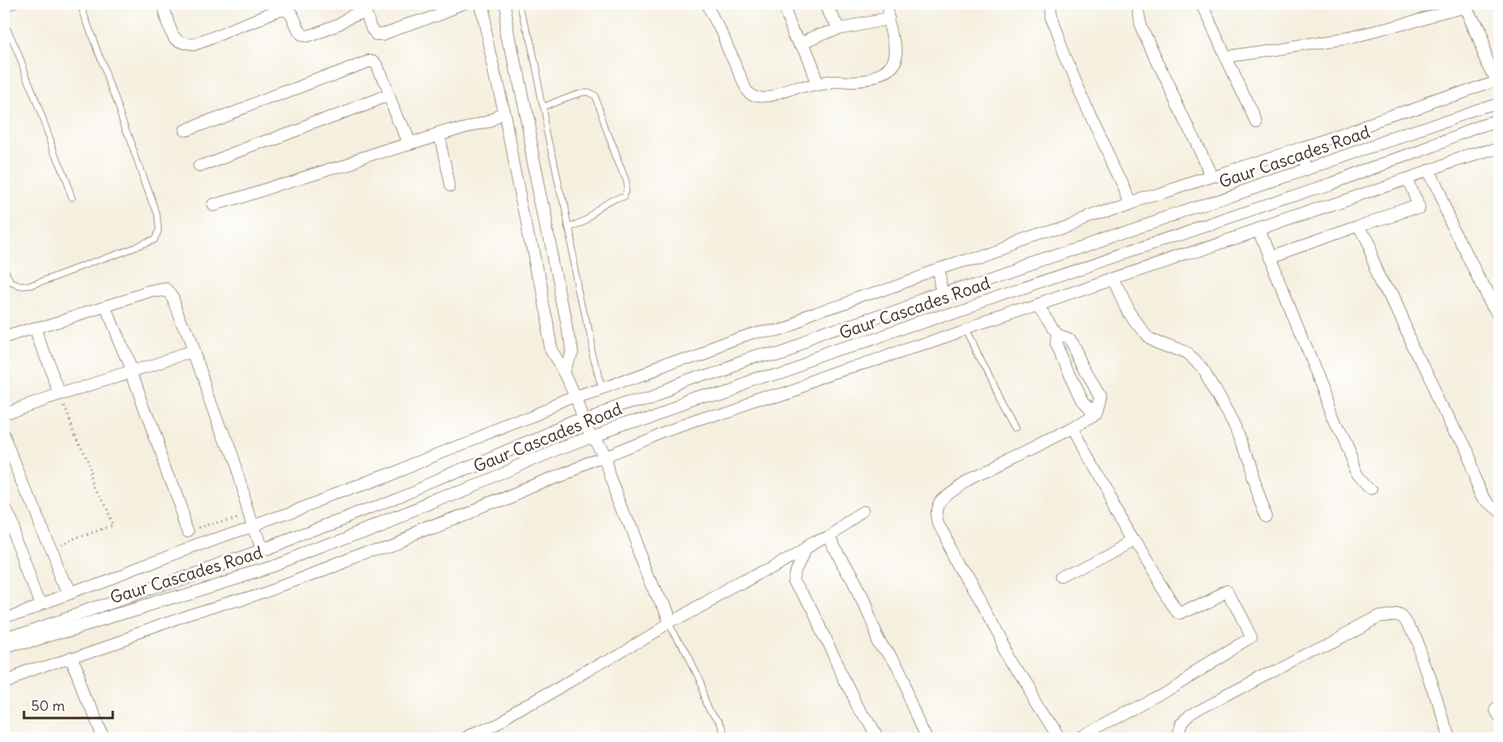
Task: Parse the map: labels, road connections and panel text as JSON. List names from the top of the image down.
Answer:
{
  "streets": {
    "street": ["Gaur Cascades Road"]
  },
  "scale_bar": "50 m"
}
